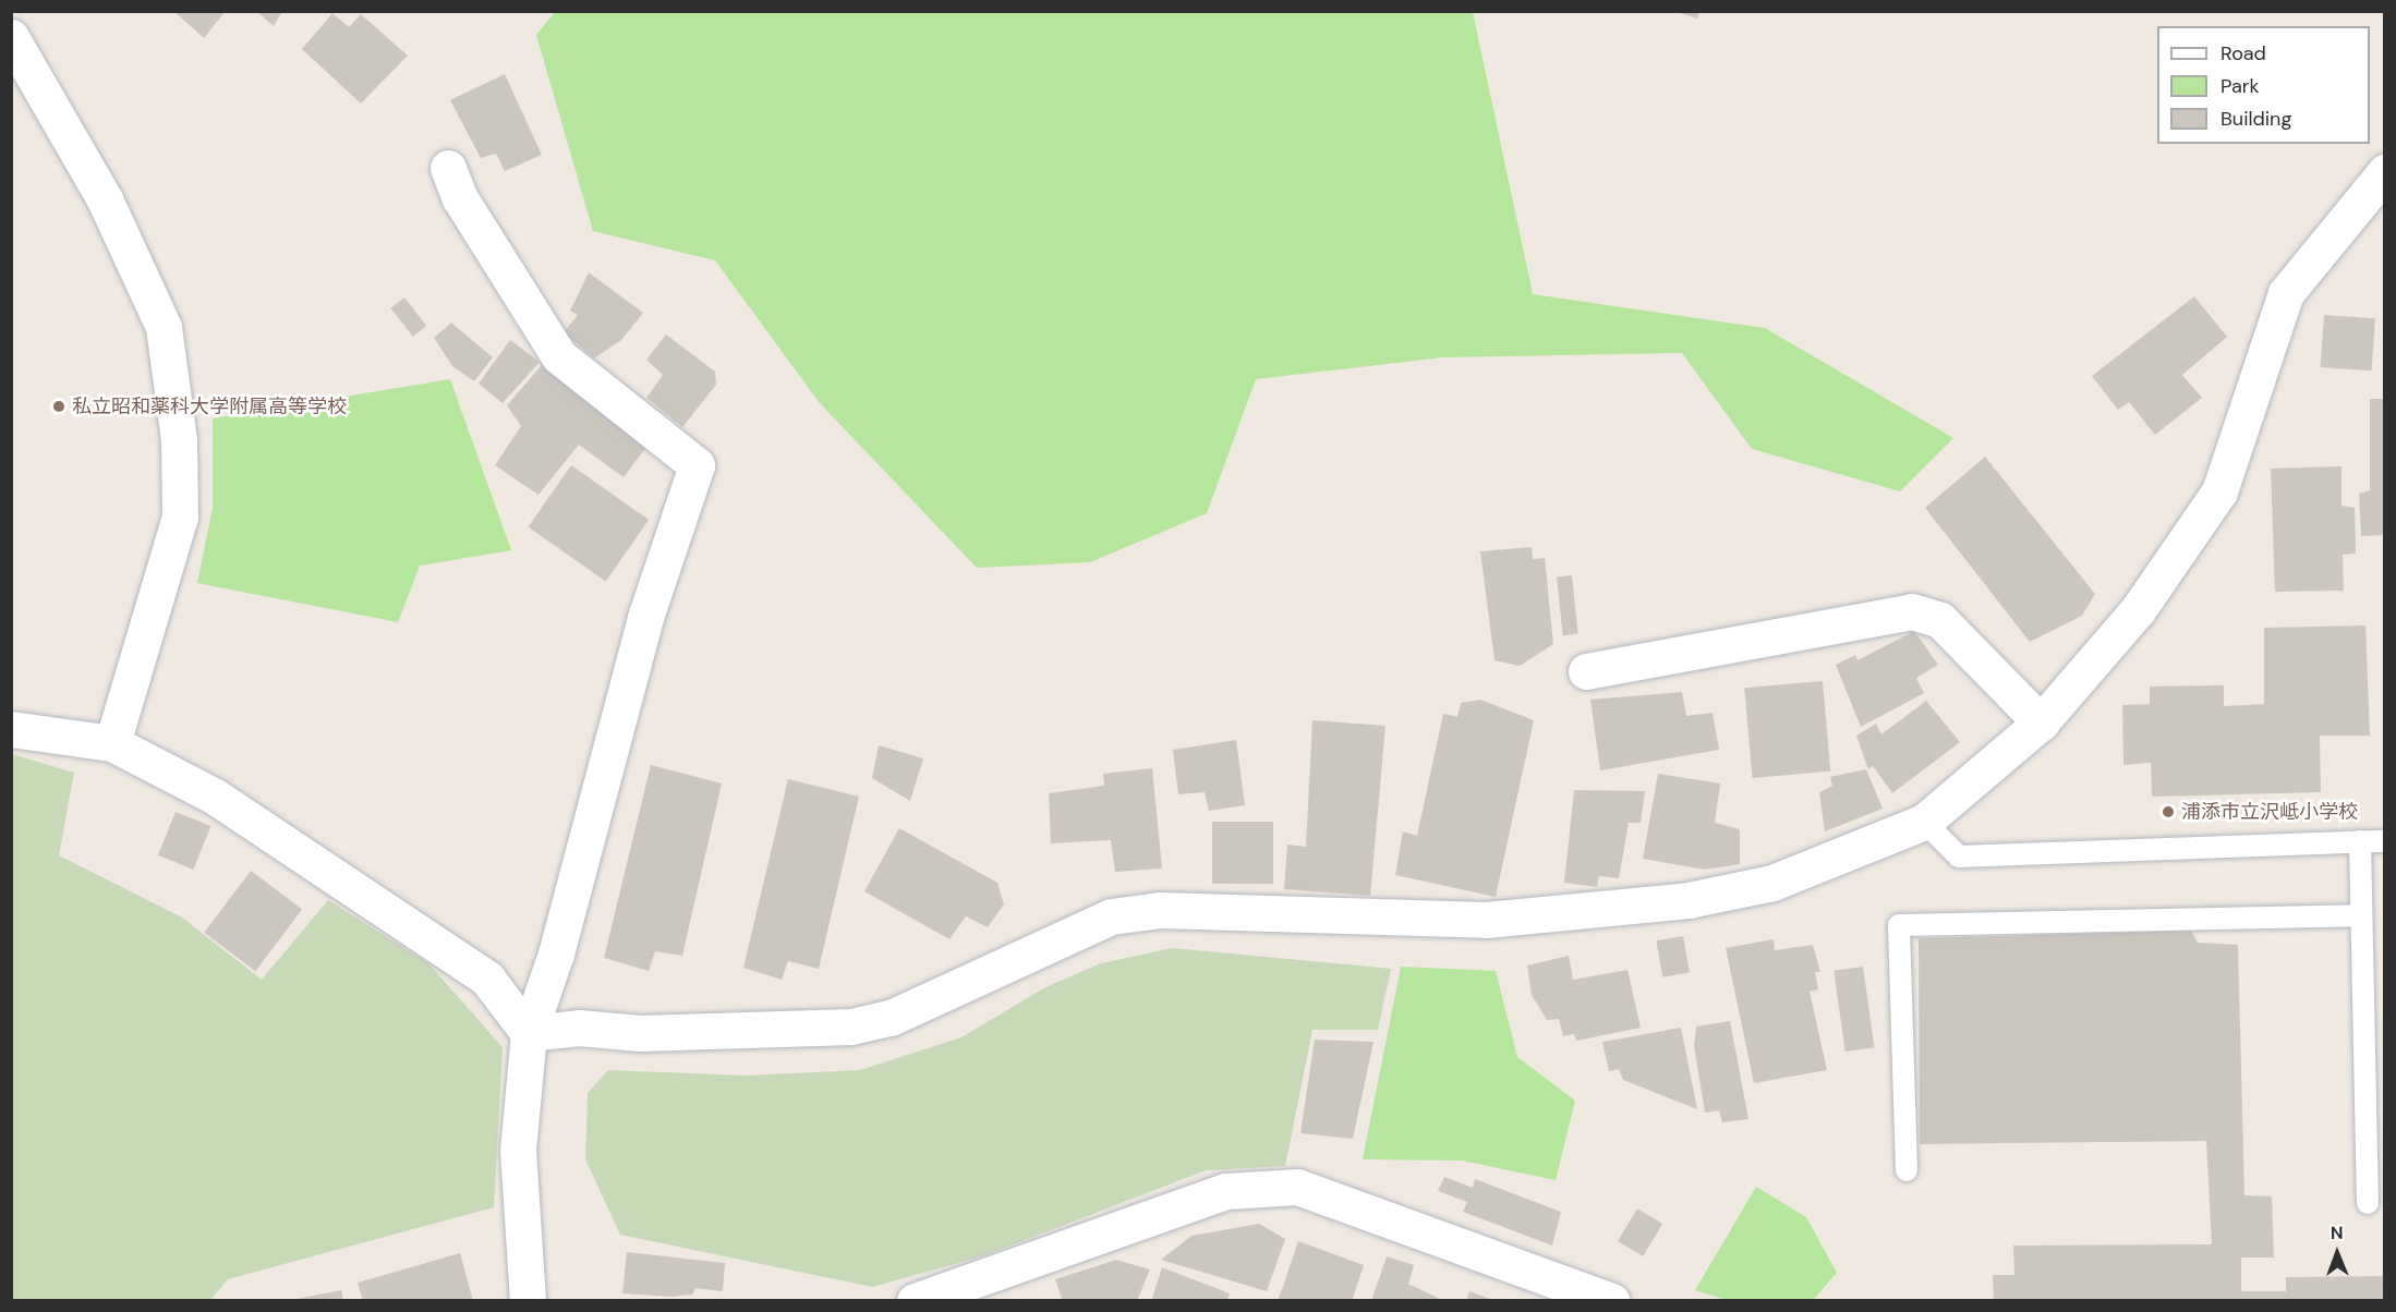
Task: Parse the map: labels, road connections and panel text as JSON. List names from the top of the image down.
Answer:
{
  "places": ["私立昭和薬科大学附属高等学校", "浦添市立沢岻小学校"],
  "legend": ["Road", "Park", "Building"],
  "north": "top"
}
